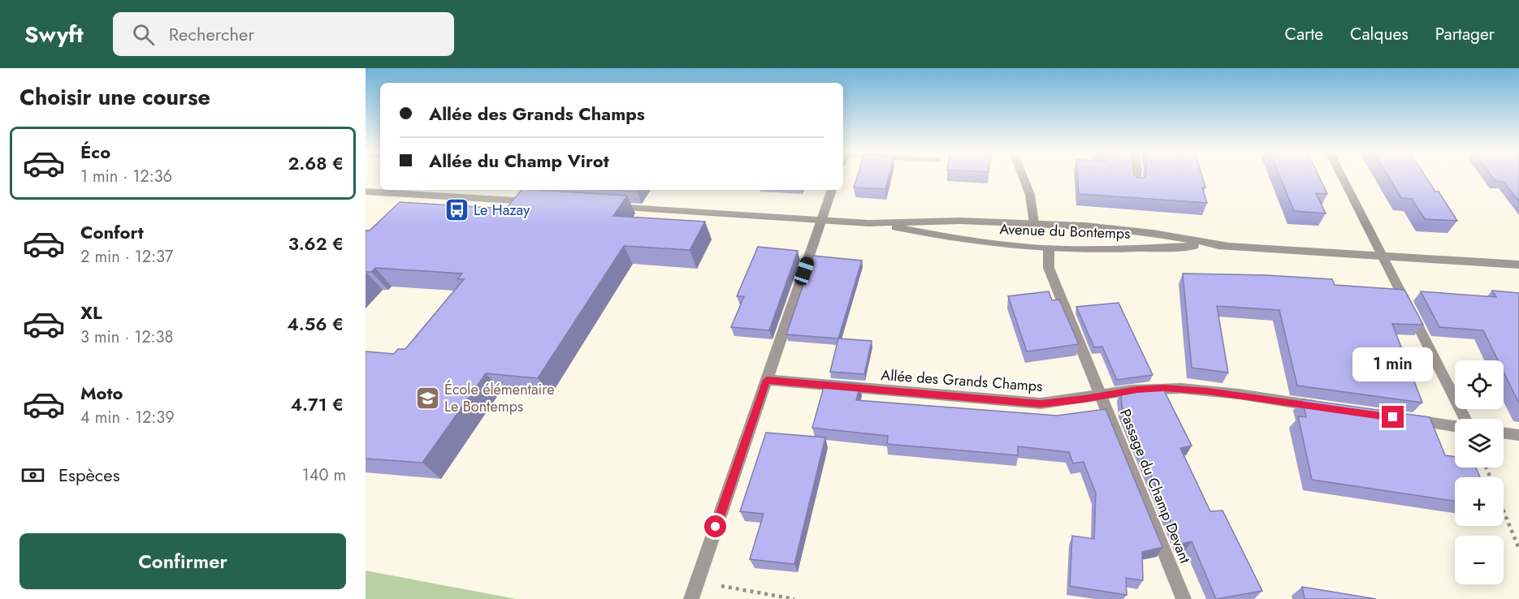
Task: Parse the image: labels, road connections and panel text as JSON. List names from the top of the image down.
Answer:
{
  "streets": {
    "street": ["Avenue du Bontemps", "Allée des Grands Champs", "Passage du Champ Devant"]
  },
  "crossings": [
    ["Avenue du Bontemps", "Passage du Champ Devant"],
    ["Allée des Grands Champs", "Passage du Champ Devant"]
  ],
  "places": {
    "bus stop": ["Le Hazay"],
    "school or university": ["École élémentaire Le Bontemps"]
  },
  "page": {
    "header": "Swyft",
    "search": "Rechercher",
    "nav": ["Carte", "Calques", "Partager"],
    "heading": "Choisir une course",
    "banner": ["Allée des Grands Champs", "Allée du Champ Virot"],
    "list": [
      {
        "name": "Éco",
        "note": "1 min · 12:36",
        "value": "2.68 €"
      },
      {
        "name": "Confort",
        "note": "2 min · 12:37",
        "value": "3.62 €"
      },
      {
        "name": "XL",
        "note": "3 min · 12:38",
        "value": "4.56 €"
      },
      {
        "name": "Moto",
        "note": "4 min · 12:39",
        "value": "4.71 €"
      }
    ],
    "bubble": "1 min",
    "map_buttons": ["+", "−"],
    "pay": ["Espèces", "140 m"],
    "buttons": "Confirmer"
  }
}
